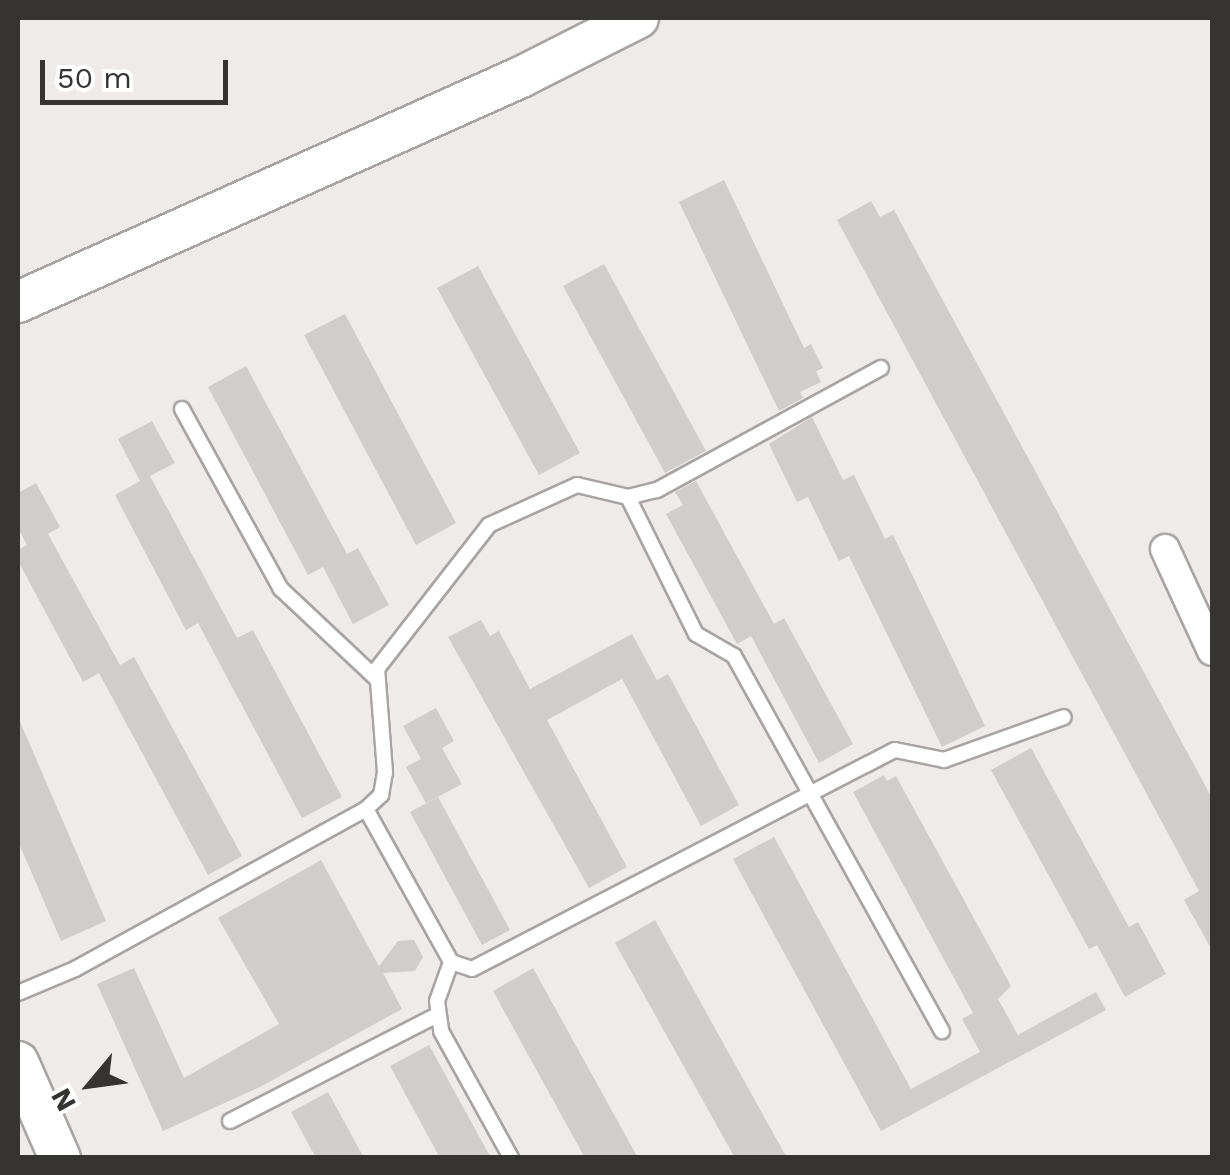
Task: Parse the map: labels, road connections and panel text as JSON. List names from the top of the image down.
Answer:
{
  "scale_bar": "50 m",
  "north": "bottom left"
}
